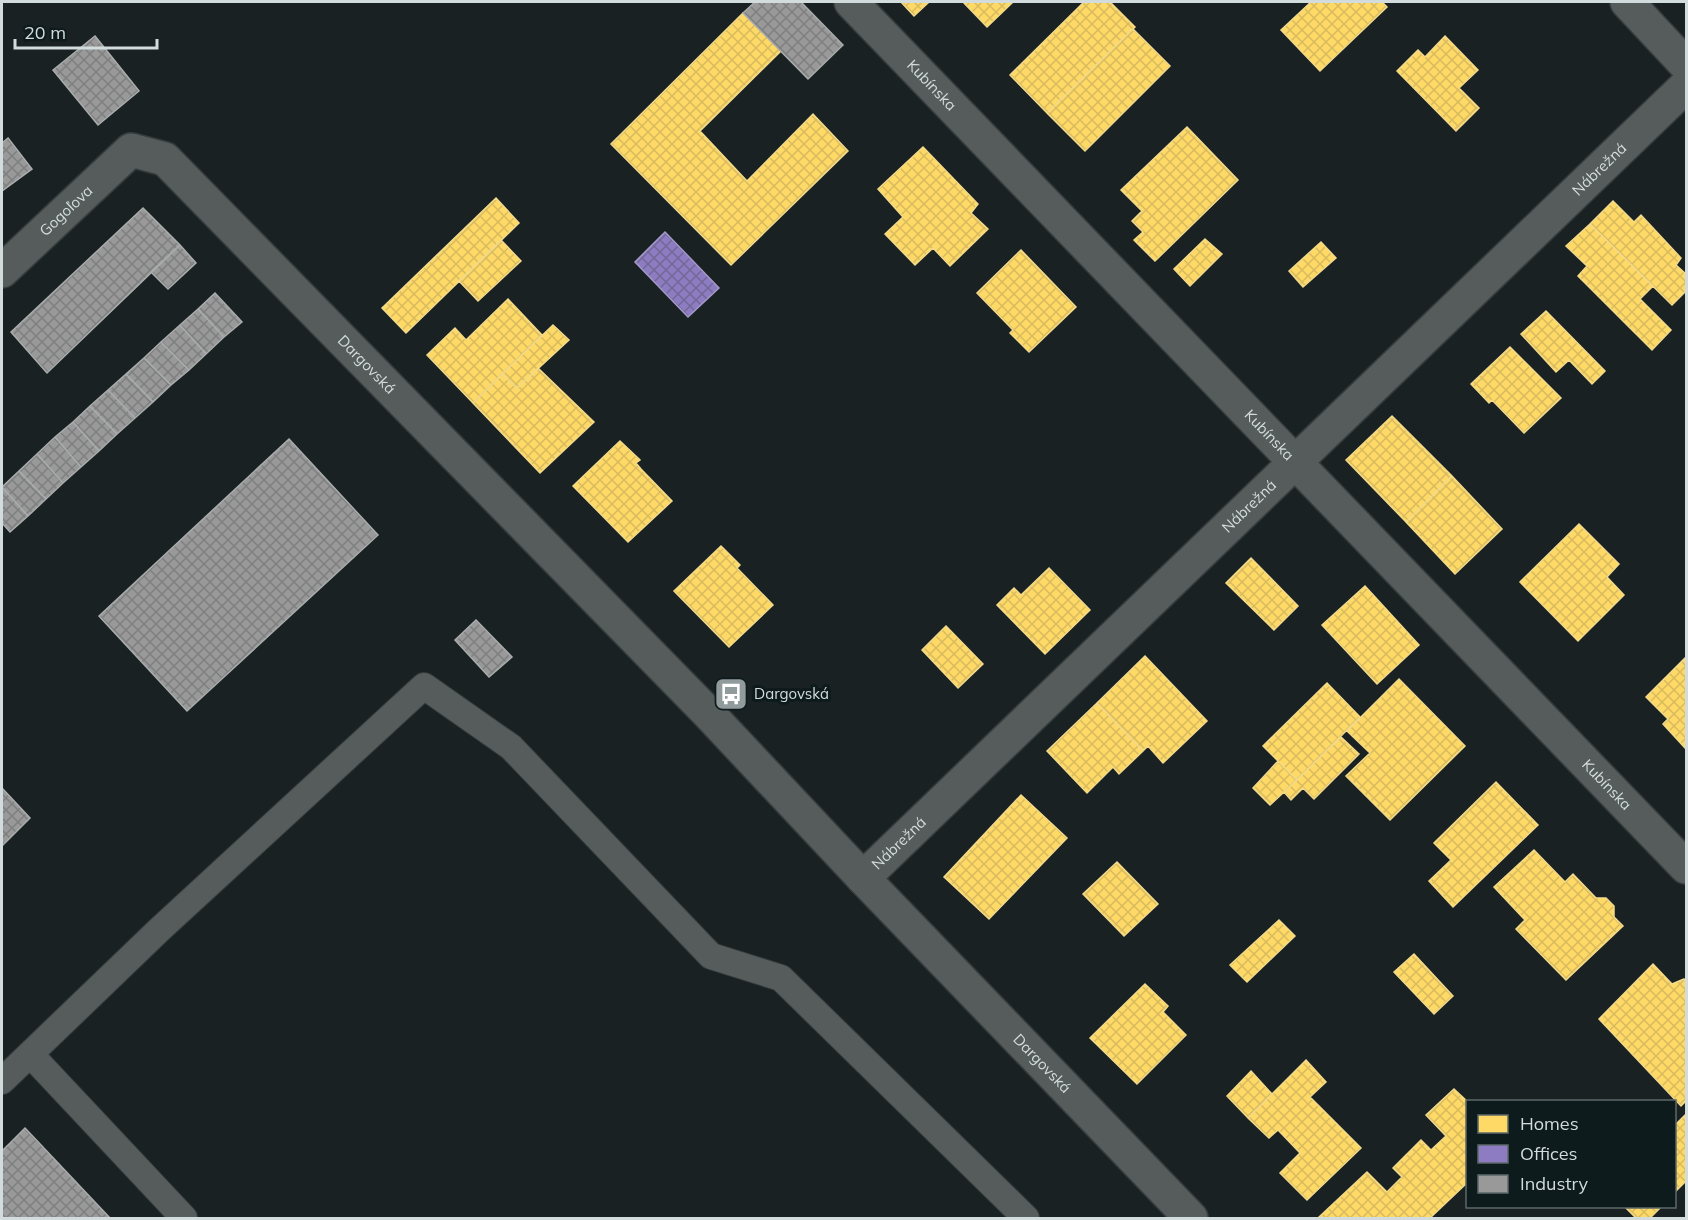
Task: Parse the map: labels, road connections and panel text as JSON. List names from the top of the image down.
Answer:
{
  "streets": {
    "street": [
      "Kubínska",
      "Nábrežná",
      "Gogoľova",
      "Dargovská"
    ]
  },
  "crossings": [
    ["Kubínska", "Nábrežná"],
    ["Nábrežná", "Dargovská"],
    ["Gogoľova", "Dargovská"]
  ],
  "places": {
    "bus stop": ["Dargovská"]
  },
  "legend": ["Homes", "Offices", "Industry"],
  "scale_bar": "20 m"
}
